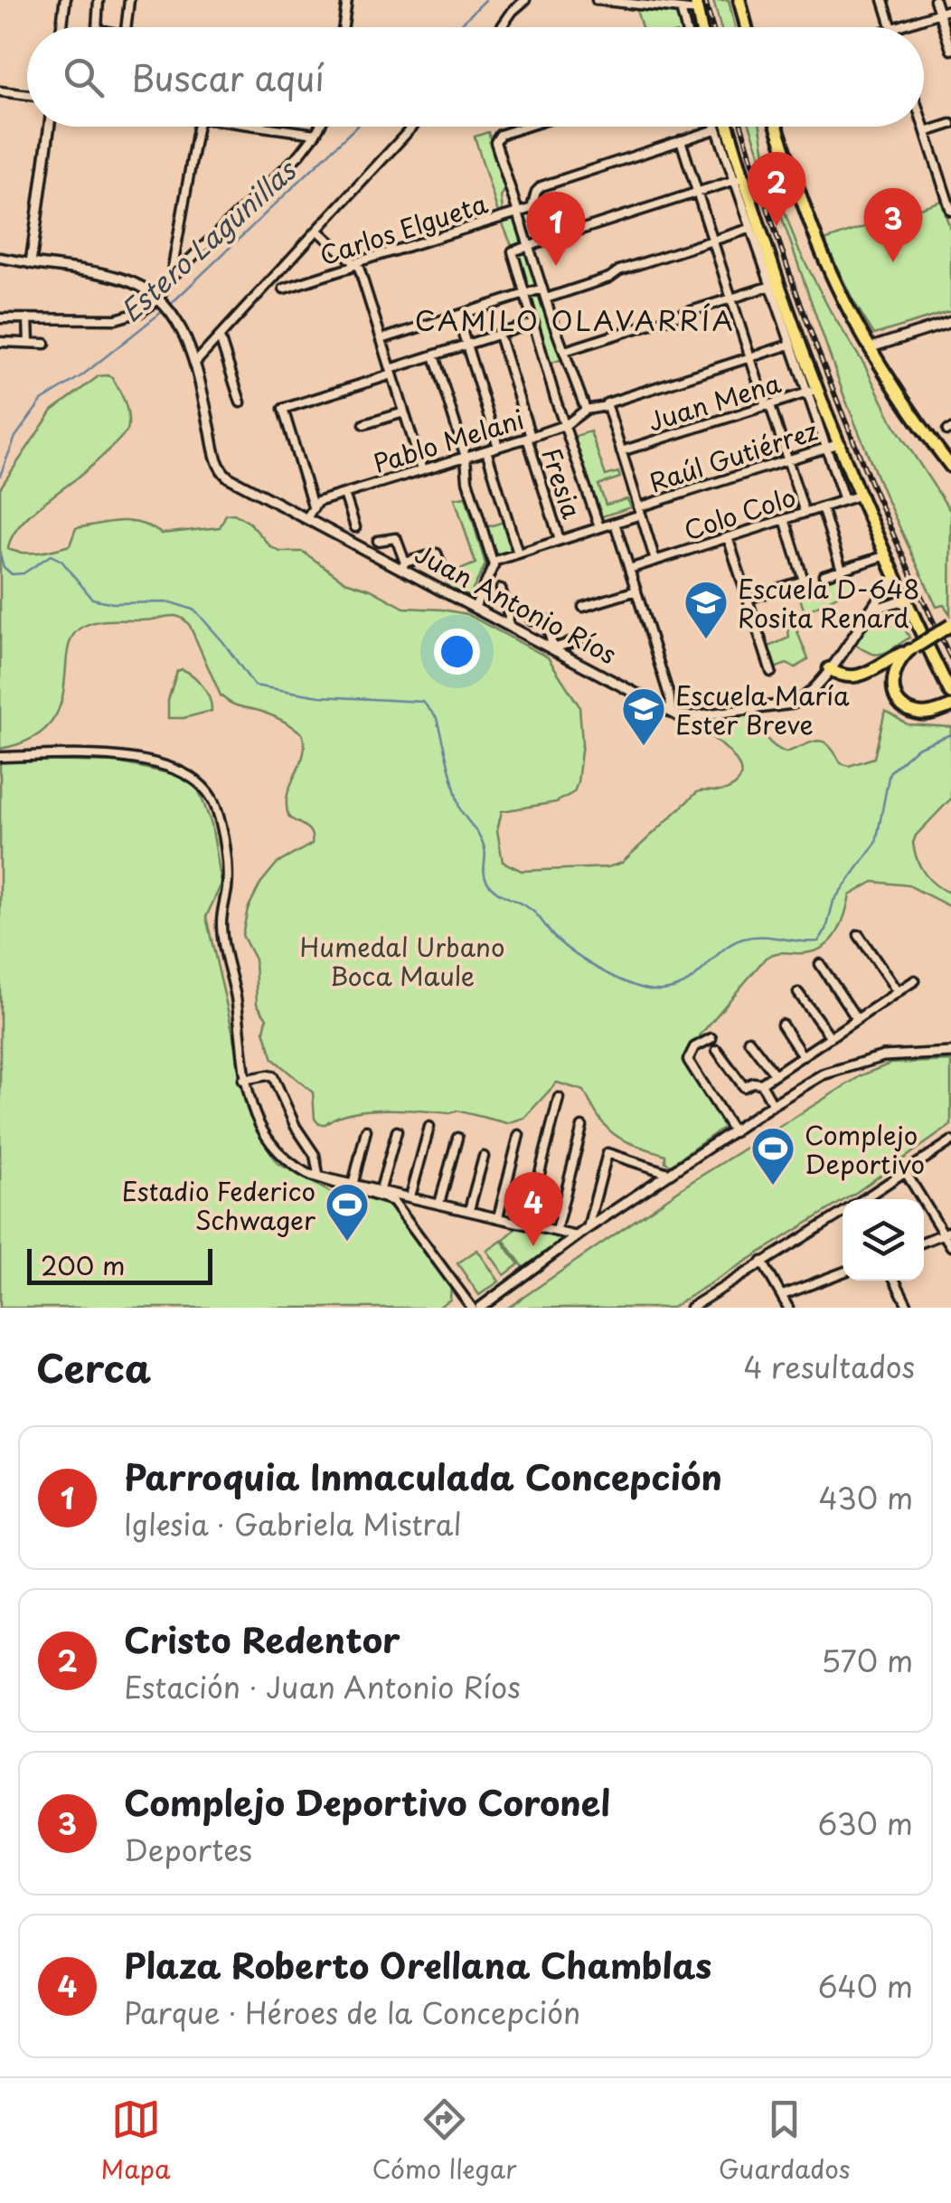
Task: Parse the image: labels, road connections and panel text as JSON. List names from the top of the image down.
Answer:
{
  "streets": {
    "street": [
      "Carlos Elgueta",
      "Juan Mena",
      "Pablo Melani",
      "Raúl Gutiérrez",
      "Fresia",
      "Colo Colo",
      "Juan Antonio Ríos"
    ]
  },
  "crossings": [
    ["Pablo Melani", "Fresia"],
    ["Raúl Gutiérrez", "Fresia"]
  ],
  "districts": ["CAMILO OLAVARRÍA"],
  "water": ["Estero Lagunillas"],
  "parks": ["Humedal Urbano Boca Maule"],
  "places": {
    "school or university": ["Escuela D-648 Rosita Renard", "Escuela María Ester Breve"],
    "sports": ["Complejo Deportivo", "Estadio Federico Schwager"]
  },
  "scale_bar": "200 m",
  "page": {
    "search": "Buscar aquí",
    "pins": [
      "2",
      "3",
      "1",
      "4"
    ],
    "scale": "200 m",
    "heading": ["Cerca", "4 resultados"],
    "list": [
      {
        "mark": "1",
        "name": "Parroquia Inmaculada Concepción",
        "note": "Iglesia · Gabriela Mistral",
        "value": "430 m"
      },
      {
        "mark": "2",
        "name": "Cristo Redentor",
        "note": "Estación · Juan Antonio Ríos",
        "value": "570 m"
      },
      {
        "mark": "3",
        "name": "Complejo Deportivo Coronel",
        "note": "Deportes",
        "value": "630 m"
      },
      {
        "mark": "4",
        "name": "Plaza Roberto Orellana Chamblas",
        "note": "Parque · Héroes de la Concepción",
        "value": "640 m"
      }
    ],
    "nav": ["Mapa", "Cómo llegar", "Guardados"]
  }
}
